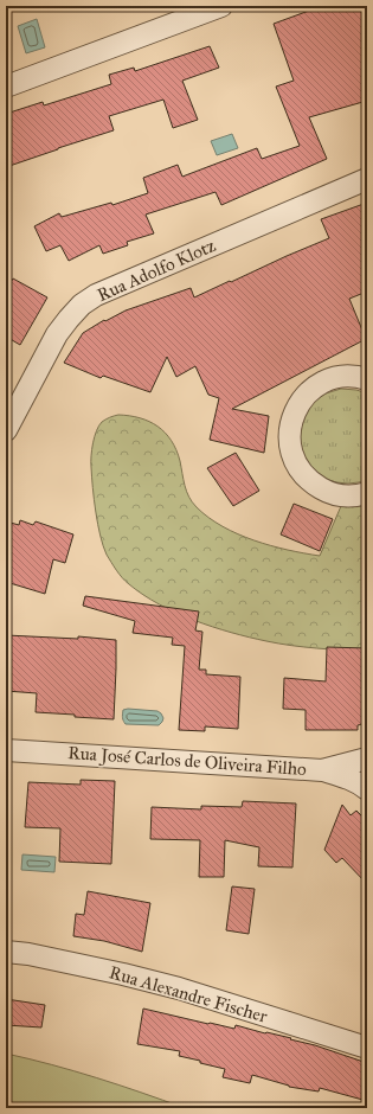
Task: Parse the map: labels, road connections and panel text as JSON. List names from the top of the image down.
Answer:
{
  "streets": {
    "street": ["Rua Adolfo Klotz", "Rua José Carlos de Oliveira Filho", "Rua Alexandre Fischer"]
  }
}
